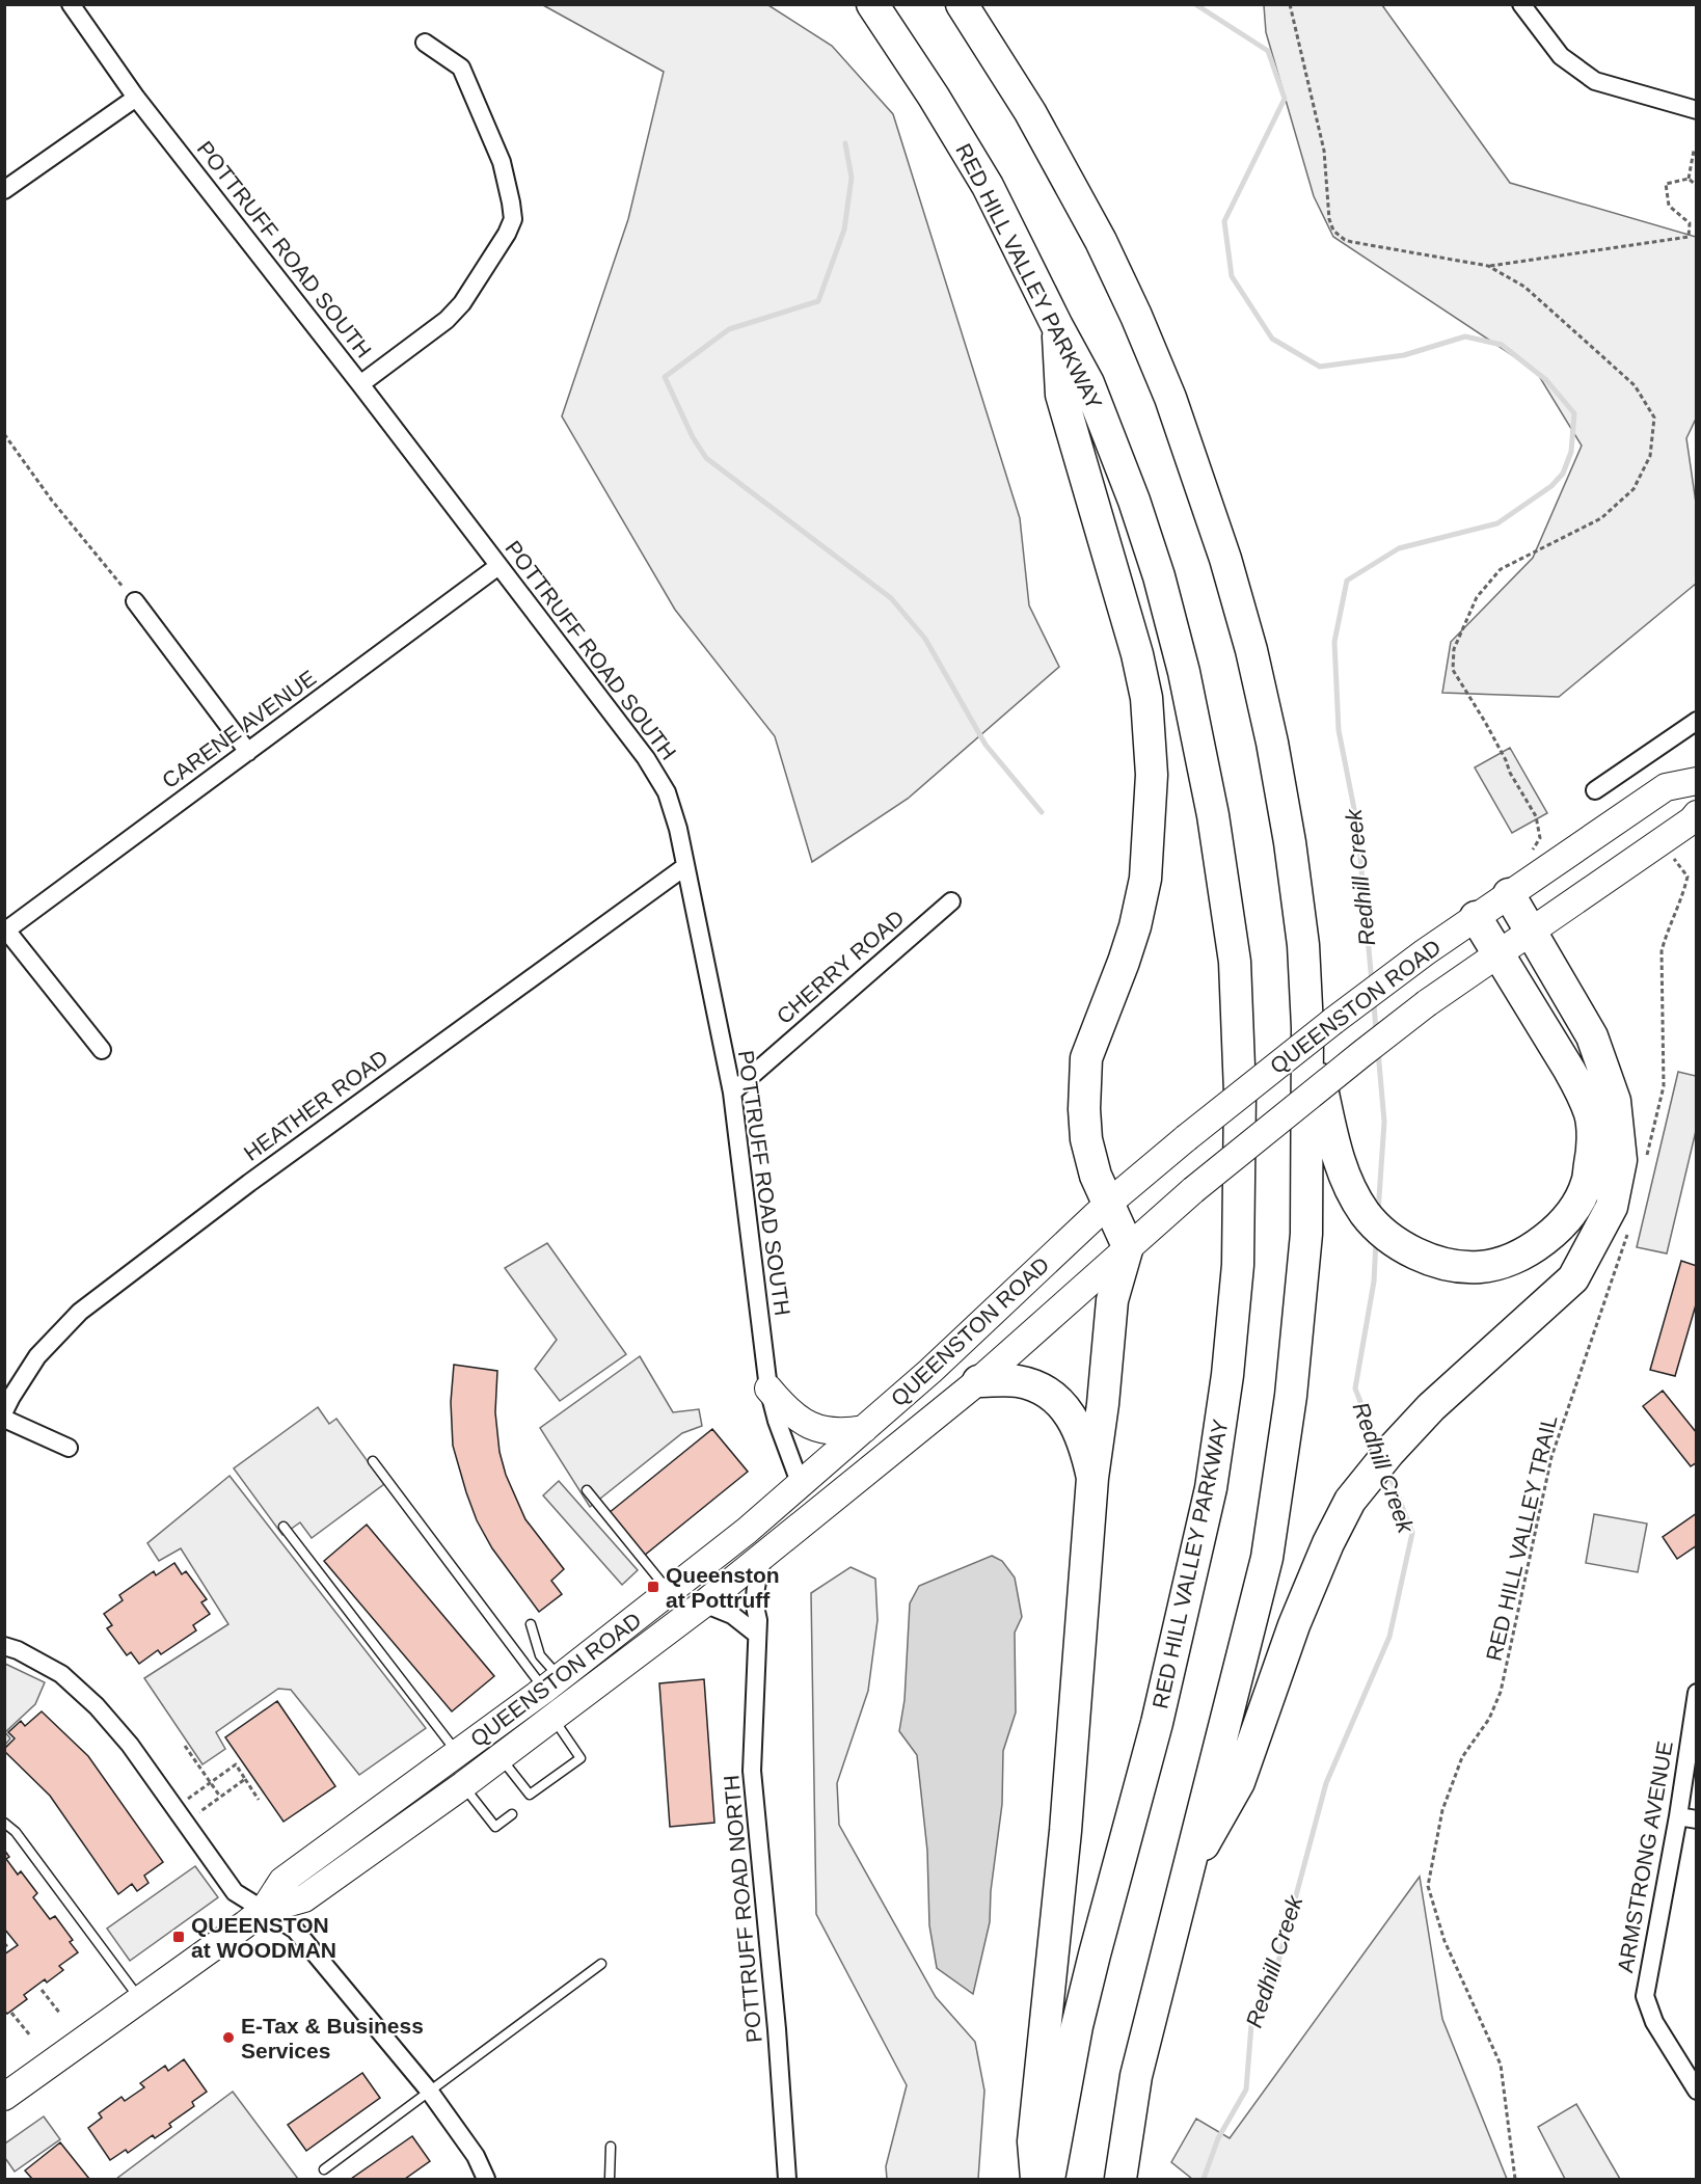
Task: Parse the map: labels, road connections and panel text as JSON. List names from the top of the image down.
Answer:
{
  "streets": {
    "highway": ["RED HILL VALLEY PARKWAY"],
    "main road": ["QUEENSTON ROAD"],
    "street": [
      "POTTRUFF ROAD SOUTH",
      "CARENE AVENUE",
      "CHERRY ROAD",
      "HEATHER ROAD",
      "ARMSTRONG AVENUE",
      "POTTRUFF ROAD NORTH"
    ],
    "path": ["RED HILL VALLEY TRAIL"]
  },
  "crossings": [
    ["POTTRUFF ROAD SOUTH", "CARENE AVENUE"],
    ["POTTRUFF ROAD SOUTH", "CHERRY ROAD"],
    ["POTTRUFF ROAD SOUTH", "QUEENSTON ROAD"],
    ["POTTRUFF ROAD SOUTH", "HEATHER ROAD"],
    ["QUEENSTON ROAD", "POTTRUFF ROAD NORTH"]
  ],
  "water": ["Redhill Creek"],
  "places": {
    "transit": ["Queenston at Pottruff", "QUEENSTON at WOODMAN"],
    "other": ["E-Tax & Business Services"]
  }
}
